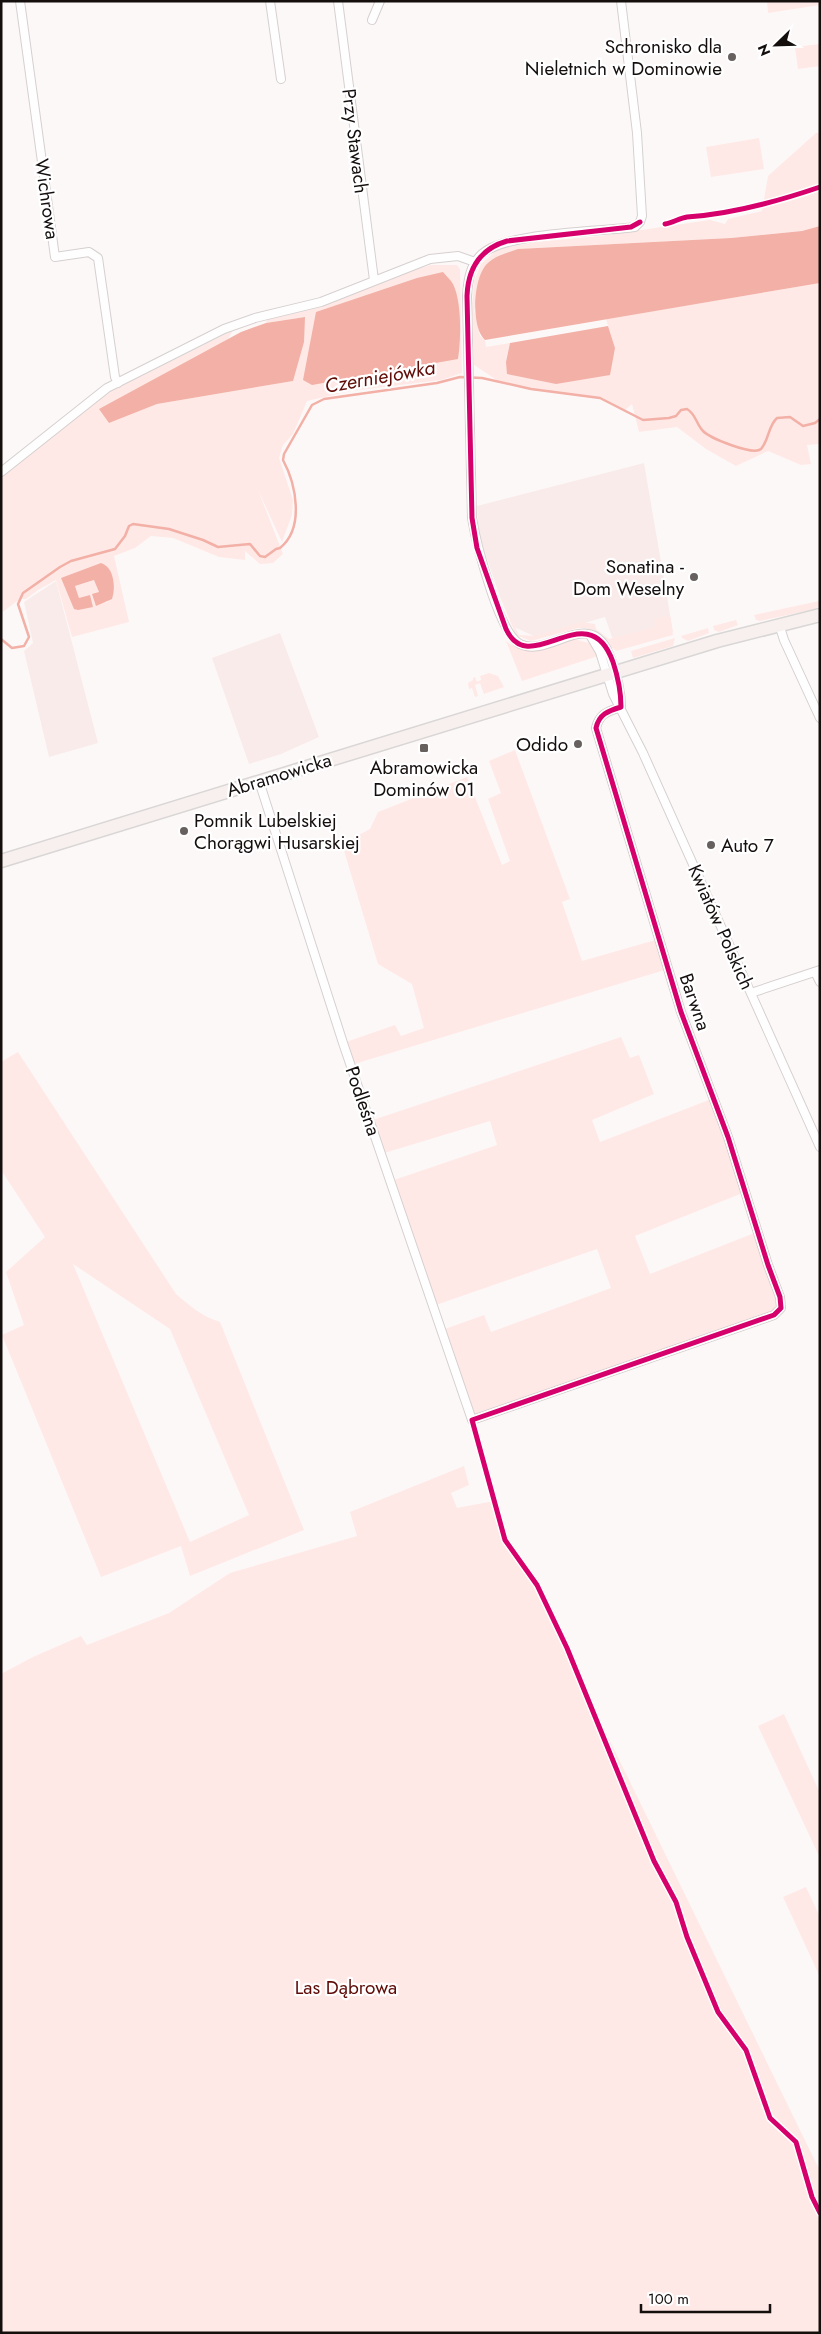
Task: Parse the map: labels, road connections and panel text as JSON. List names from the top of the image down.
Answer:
{
  "streets": {
    "main road": ["Abramowicka"],
    "street": [
      "Przy Stawach",
      "Wichrowa",
      "Kwiatów Polskich",
      "Barwna",
      "Podleśna"
    ]
  },
  "crossings": [
    ["Abramowicka", "Kwiatów Polskich"],
    ["Abramowicka", "Podleśna"],
    ["Kwiatów Polskich", "Barwna"],
    ["Barwna", "Podleśna"]
  ],
  "water": ["Czerniejówka"],
  "parks": ["Las Dąbrowa"],
  "places": {
    "other": [
      "Schronisko dla Nieletnich w Dominowie",
      "Sonatina - Dom Weselny",
      "Odido",
      "Pomnik Lubelskiej Chorągwi Husarskiej",
      "Auto 7"
    ],
    "transit": ["Abramowicka Dominów 01"]
  },
  "scale_bar": "100 m",
  "north": "bottom left"
}
